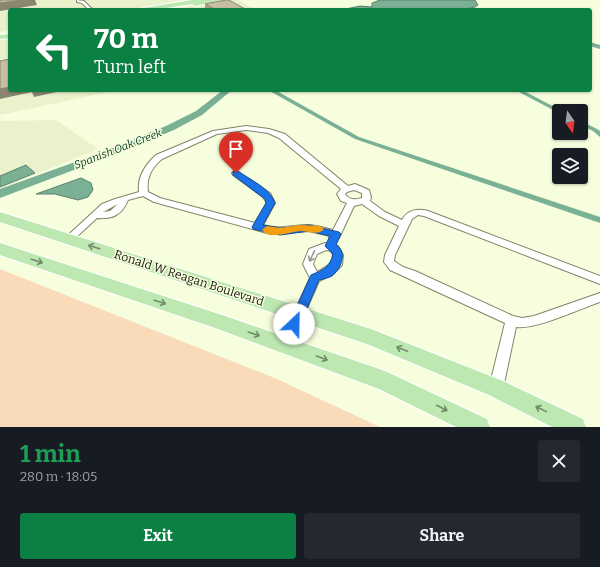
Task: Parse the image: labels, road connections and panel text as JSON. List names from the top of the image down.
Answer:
{
  "streets": {
    "main road": ["Ronald W Reagan Boulevard"]
  },
  "water": ["Spanish Oak Creek"],
  "north": "bottom",
  "page": {
    "turn": ["70 m", "Turn left"],
    "heading": ["1 min", "280 m · 18:05"],
    "buttons": ["Exit", "Share"]
  }
}
